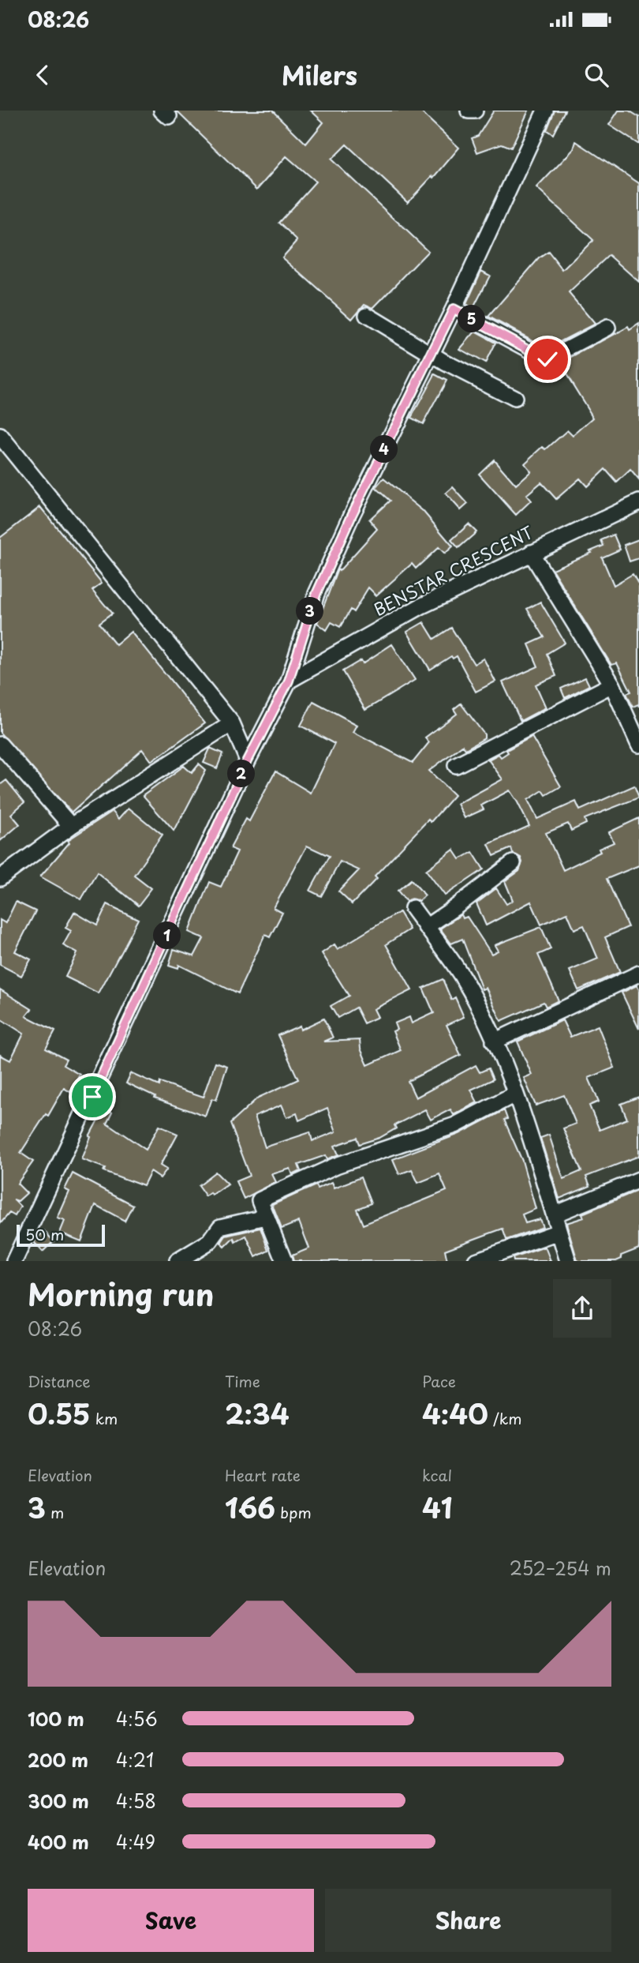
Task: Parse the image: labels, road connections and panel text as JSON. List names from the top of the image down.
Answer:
{
  "streets": {
    "street": ["BENSTAR CRESCENT"]
  },
  "scale_bar": "50 m",
  "page": {
    "status": "08:26",
    "header": "Milers",
    "pins": [
      "5",
      "4",
      "3",
      "2",
      "1"
    ],
    "scale": "50 m",
    "heading": ["Morning run", "08:26"],
    "stats": [
      ["Distance", "0.55 km"],
      ["Time", "2:34"],
      ["Pace", "4:40 /km"],
      ["Elevation", "3 m"],
      ["Heart rate", "166 bpm"],
      ["kcal", "41"]
    ],
    "chart": ["Elevation", "252–254 m"],
    "list": [
      {
        "name": "100 m",
        "note": "4:56"
      },
      {
        "name": "200 m",
        "note": "4:21"
      },
      {
        "name": "300 m",
        "note": "4:58"
      },
      {
        "name": "400 m",
        "note": "4:49"
      }
    ],
    "buttons": ["Save", "Share"]
  }
}
